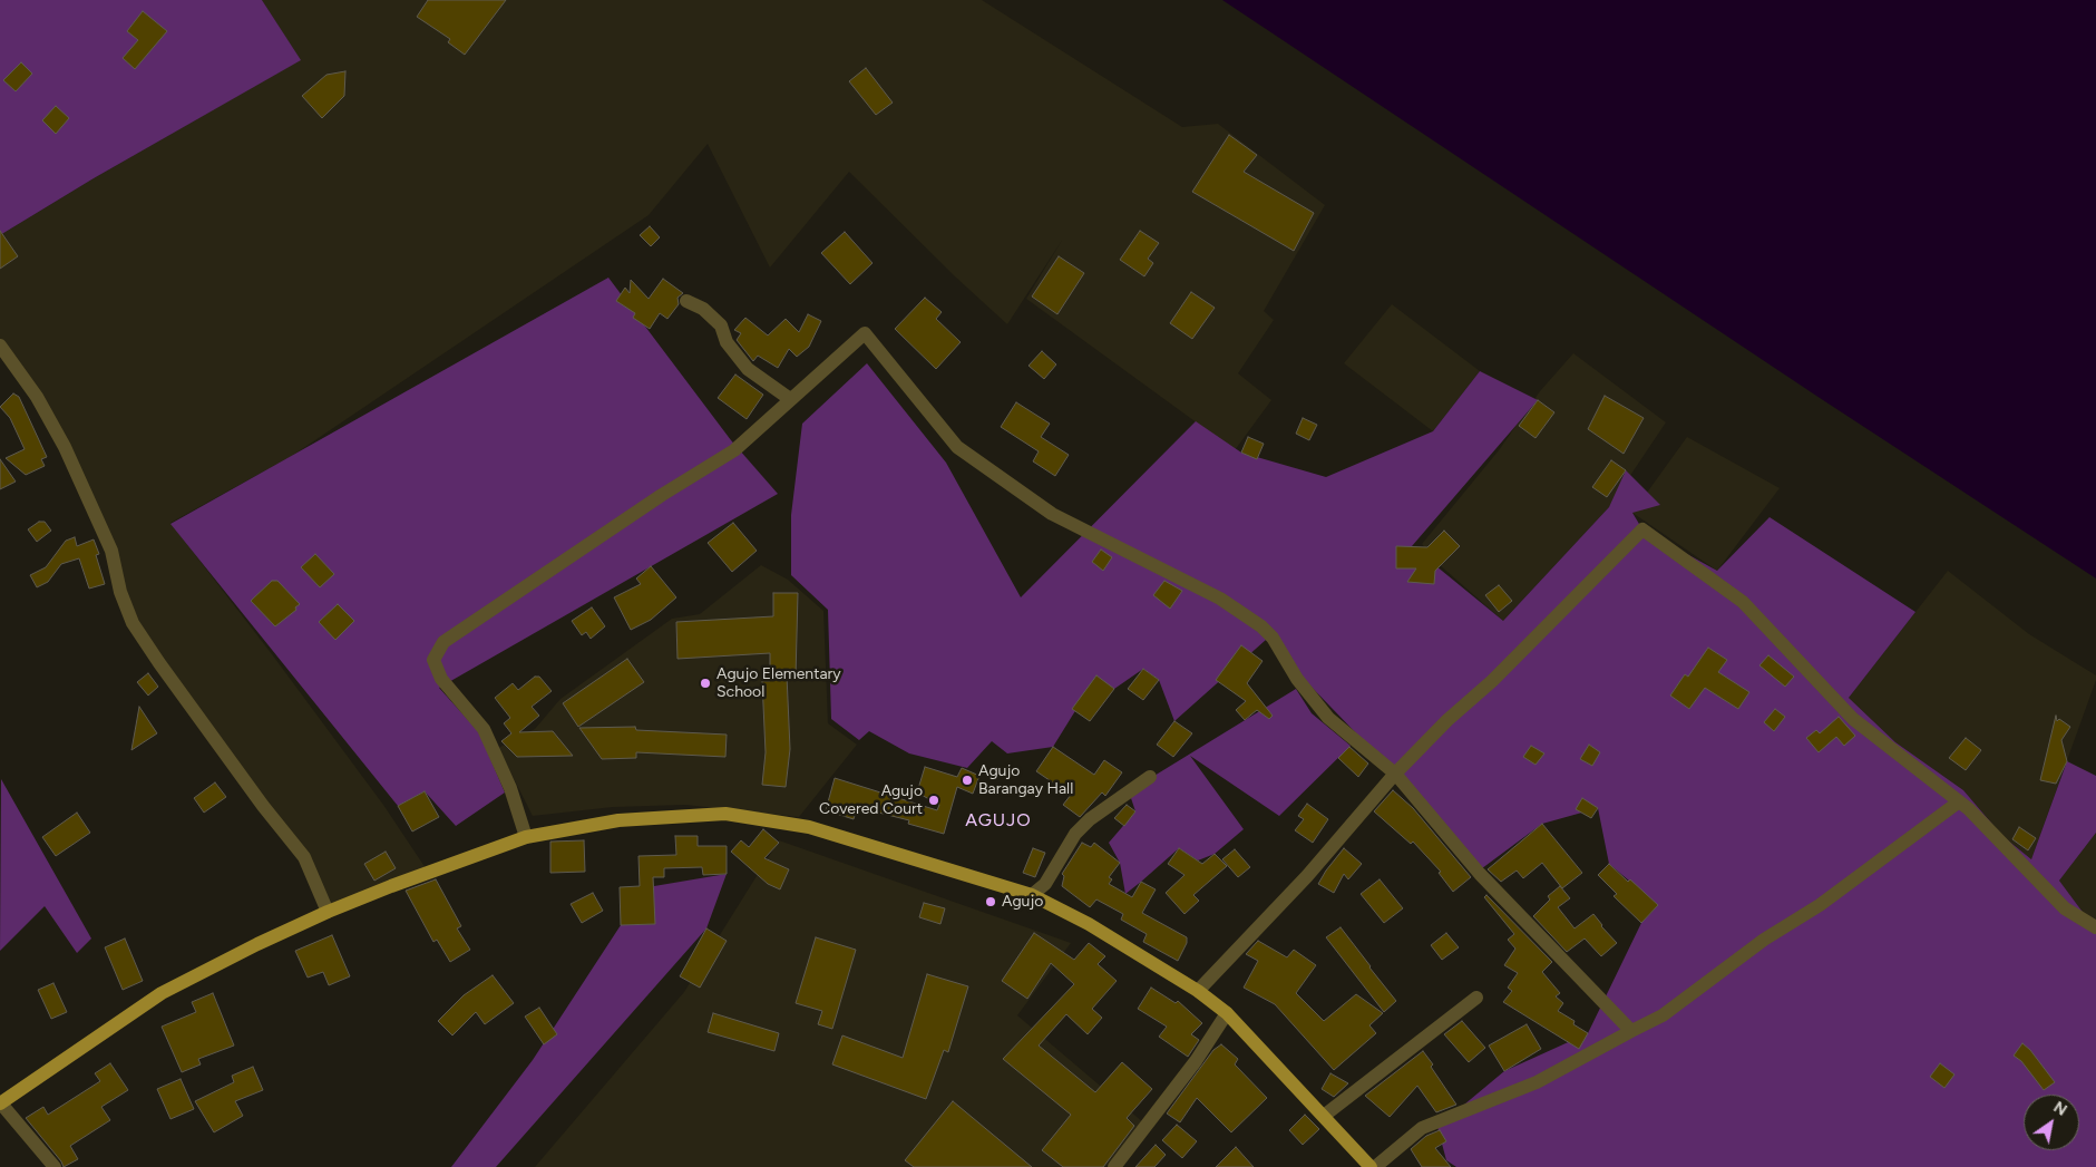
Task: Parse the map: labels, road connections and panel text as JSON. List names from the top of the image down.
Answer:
{
  "districts": ["AGUJO"],
  "places": [
    "Agujo Elementary School",
    "Agujo Barangay Hall",
    "Agujo Covered Court",
    "Agujo"
  ],
  "north": "top right"
}
